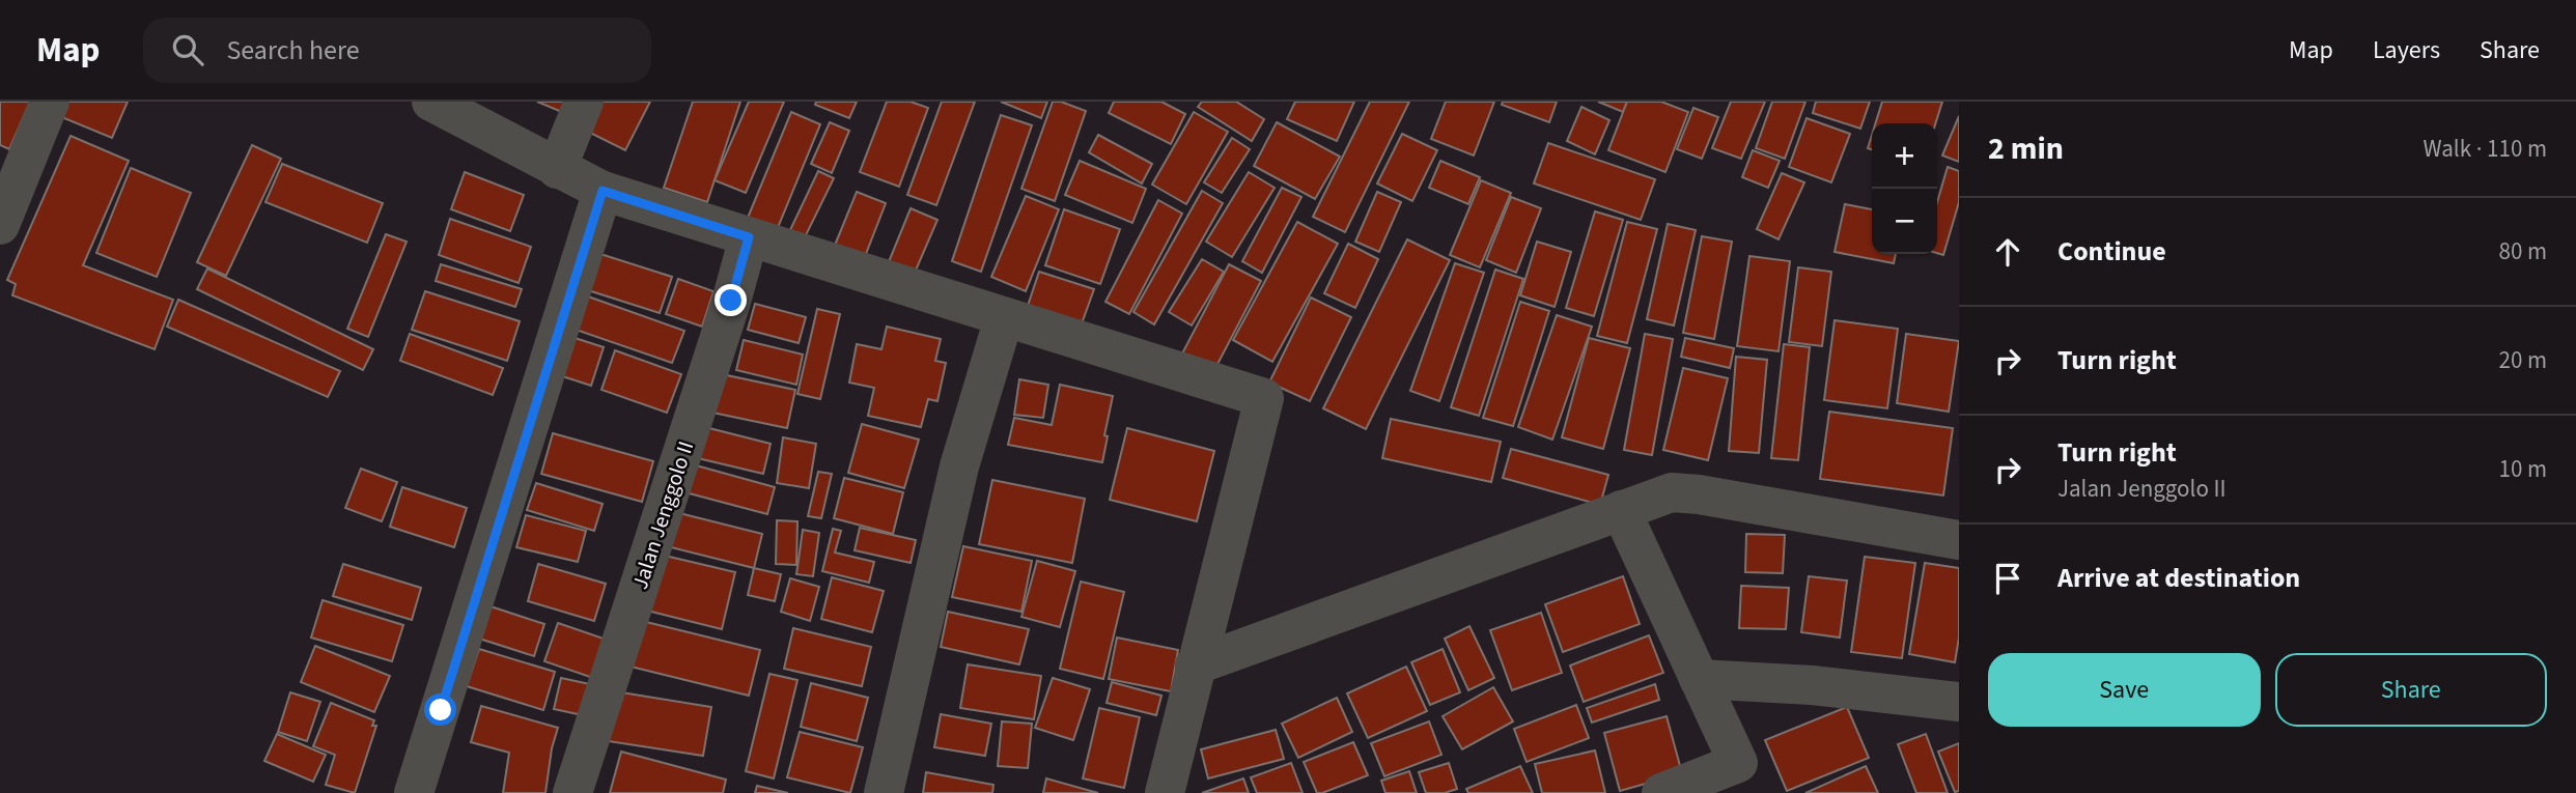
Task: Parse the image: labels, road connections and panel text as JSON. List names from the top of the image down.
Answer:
{
  "streets": {
    "street": ["Jalan Jenggolo II"]
  },
  "page": {
    "header": "Map",
    "search": "Search here",
    "nav": ["Map", "Layers", "Share"],
    "heading": ["2 min", "Walk · 110 m"],
    "map_buttons": ["+", "−"],
    "list": [
      ["Continue", "80 m"],
      ["Turn right", "20 m"],
      ["Turn right", "Jalan Jenggolo II", "10 m"],
      "Arrive at destination"
    ],
    "buttons": ["Save", "Share"]
  }
}
